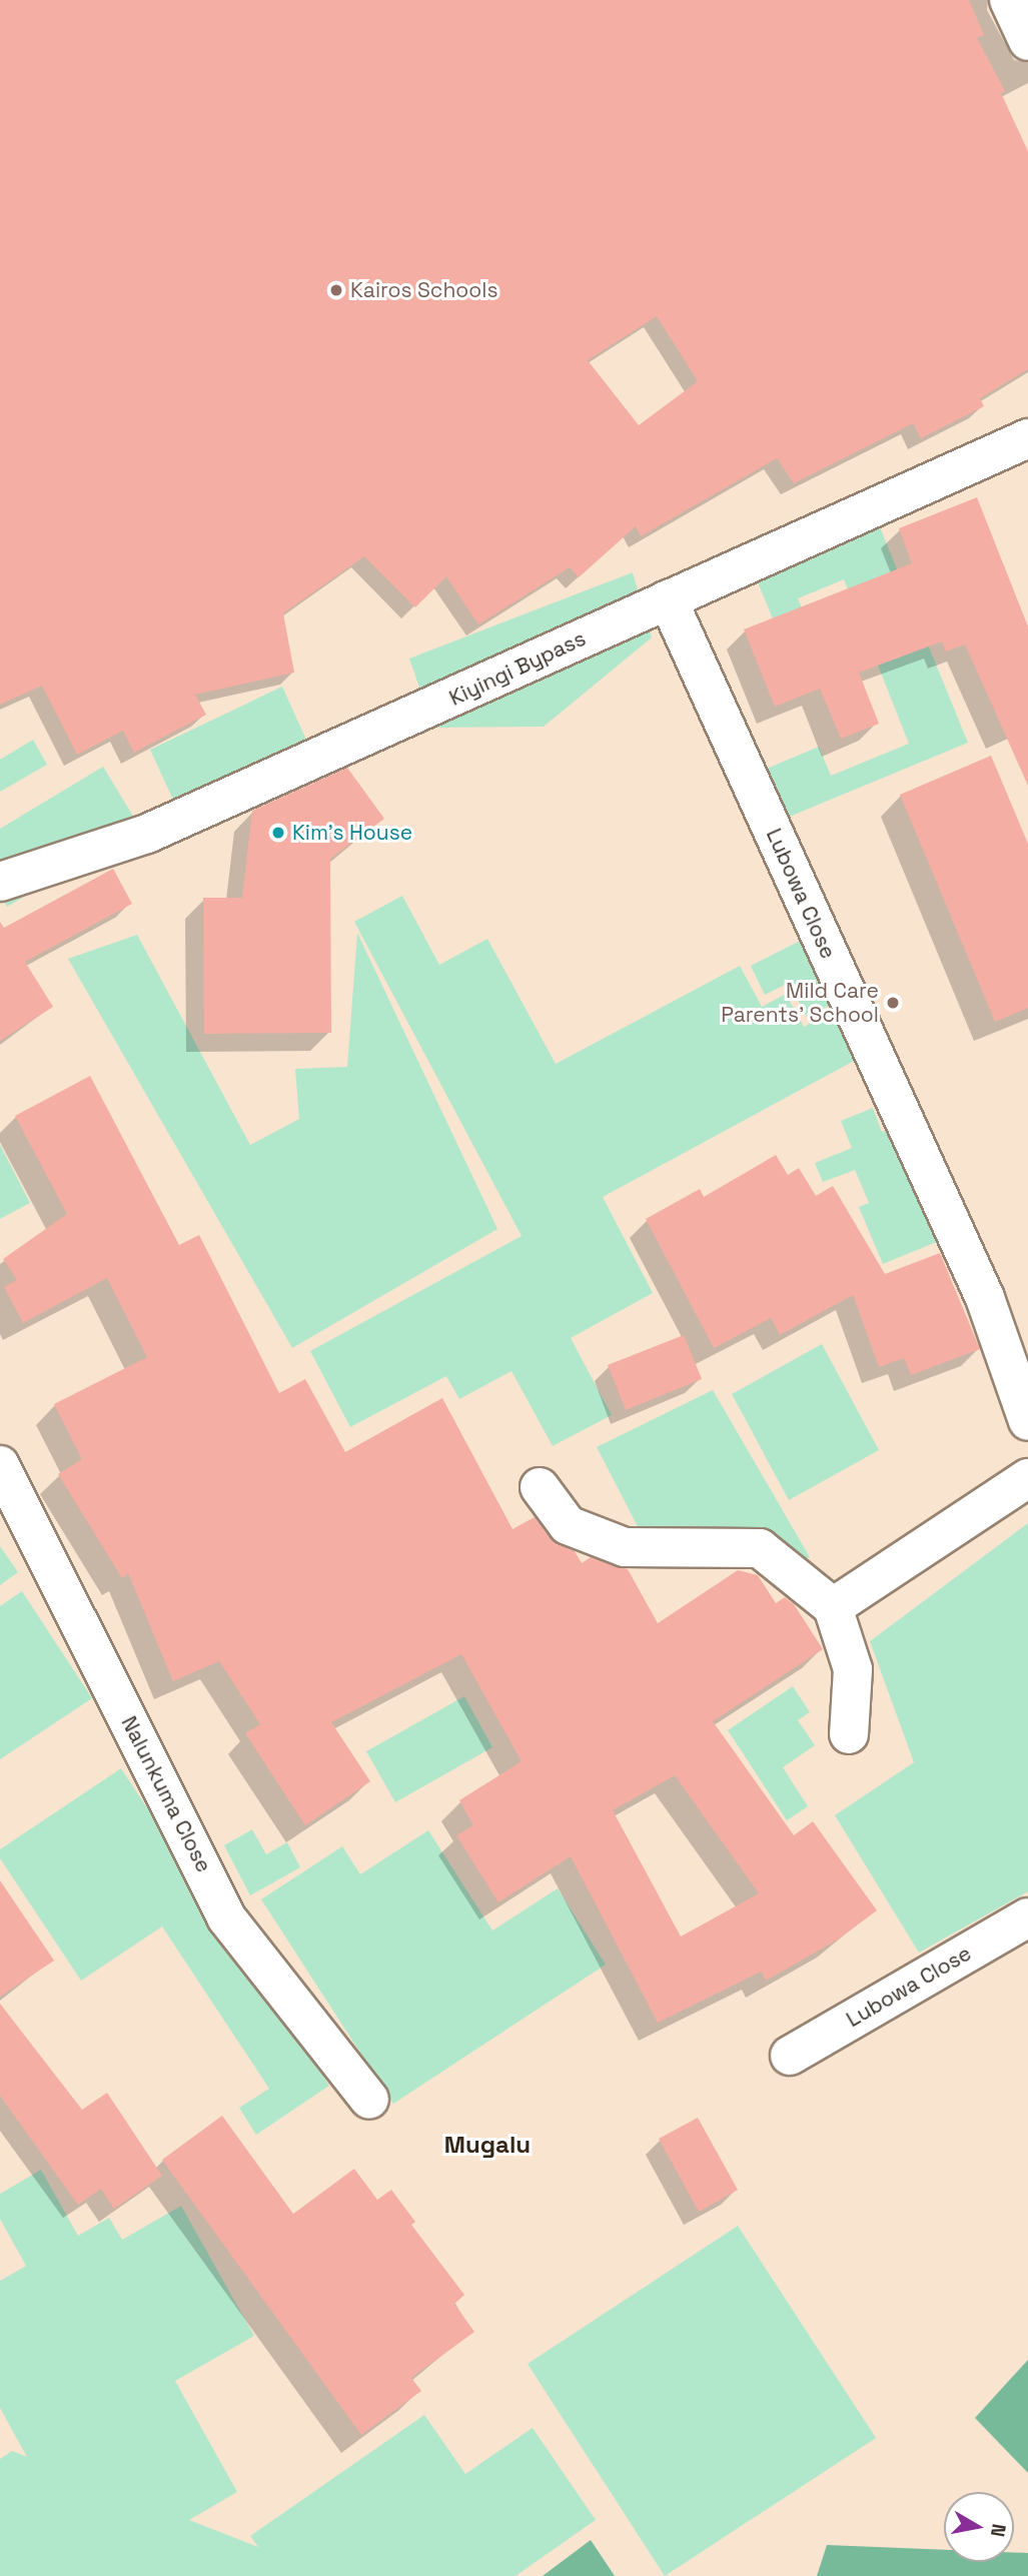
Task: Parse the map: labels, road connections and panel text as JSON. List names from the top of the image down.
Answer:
{
  "streets": {
    "street": ["Kiyingi Bypass", "Lubowa Close", "Nalunkuma Close"]
  },
  "crossings": [
    ["Kiyingi Bypass", "Lubowa Close"]
  ],
  "districts": ["Mugalu"],
  "places": ["Kairos Schools", "Kim's House", "Mild Care Parents' School"],
  "north": "right"
}
